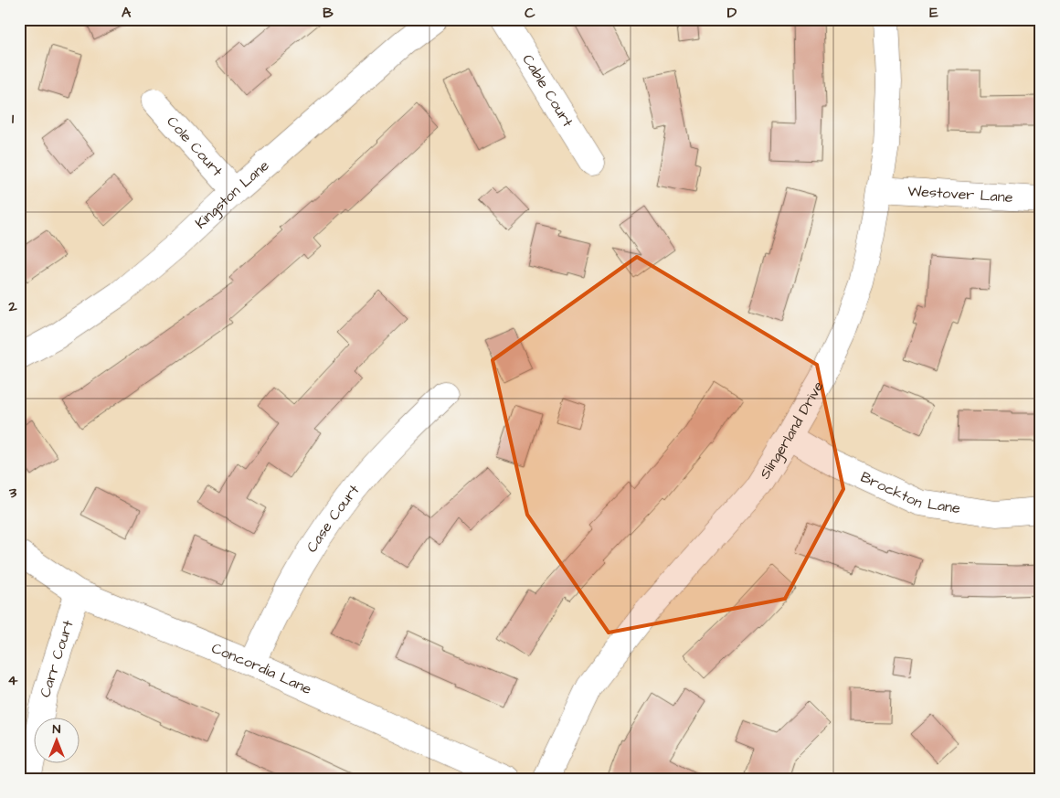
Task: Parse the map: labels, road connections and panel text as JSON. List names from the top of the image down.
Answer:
{
  "streets": {
    "street": [
      "Cable Court",
      "Cole Court",
      "Kingston Lane",
      "Westover Lane",
      "Slingerland Drive",
      "Brockton Lane",
      "Case Court",
      "Carr Court",
      "Concordia Lane"
    ]
  },
  "crossings": [
    ["Cole Court", "Kingston Lane"],
    ["Westover Lane", "Slingerland Drive"],
    ["Slingerland Drive", "Brockton Lane"],
    ["Case Court", "Concordia Lane"],
    ["Carr Court", "Concordia Lane"]
  ],
  "north": "top",
  "grid": {
    "columns": [
      "A",
      "B",
      "C",
      "D",
      "E"
    ],
    "rows": [
      "1",
      "2",
      "3",
      "4"
    ]
  }
}
